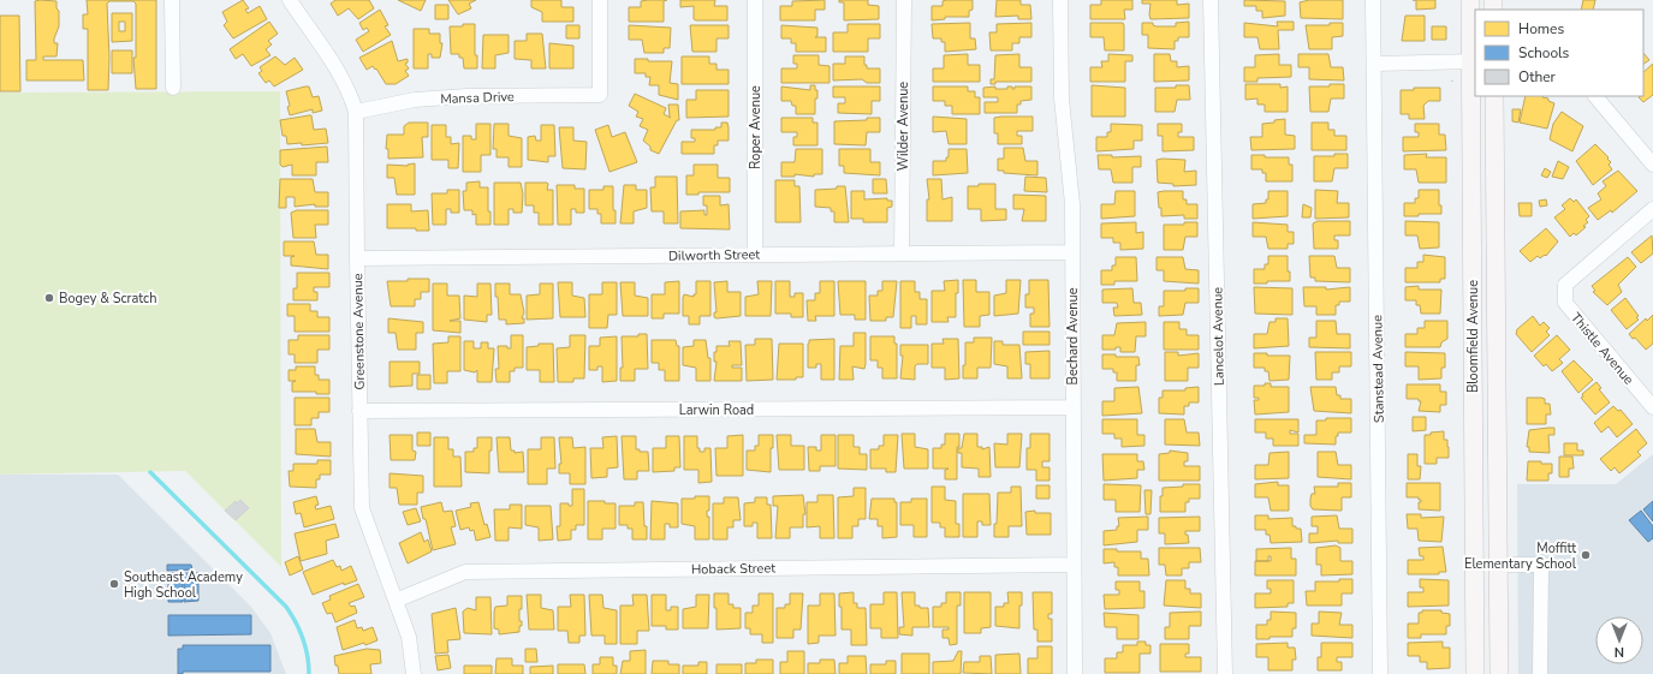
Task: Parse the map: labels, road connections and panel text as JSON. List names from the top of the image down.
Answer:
{
  "streets": {
    "main road": ["Bloomfield Avenue"],
    "street": [
      "Mansa Drive",
      "Wilder Avenue",
      "Roper Avenue",
      "Dilworth Street",
      "Greenstone Avenue",
      "Bechard Avenue",
      "Lancelot Avenue",
      "Thistle Avenue",
      "Stanstead Avenue",
      "Larwin Road",
      "Hoback Street"
    ]
  },
  "crossings": [
    ["Mansa Drive", "Greenstone Avenue"],
    ["Wilder Avenue", "Dilworth Street"],
    ["Roper Avenue", "Dilworth Street"],
    ["Dilworth Street", "Greenstone Avenue"],
    ["Dilworth Street", "Bechard Avenue"],
    ["Greenstone Avenue", "Larwin Road"],
    ["Greenstone Avenue", "Hoback Street"],
    ["Bechard Avenue", "Larwin Road"],
    ["Bechard Avenue", "Hoback Street"]
  ],
  "places": ["Bogey & Scratch", "Moffitt Elementary School", "Southeast Academy High School"],
  "legend": ["Homes", "Schools", "Other"],
  "north": "bottom"
}
